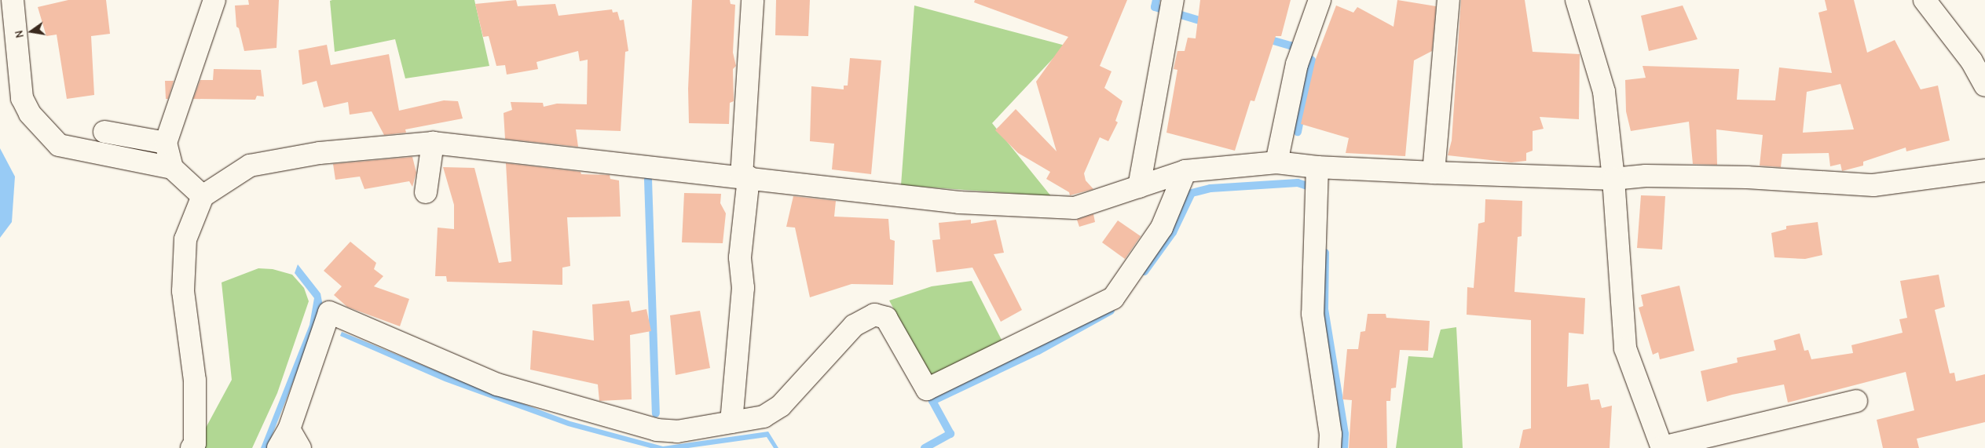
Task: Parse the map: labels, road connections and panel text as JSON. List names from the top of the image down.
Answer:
{
  "north": "left"
}
